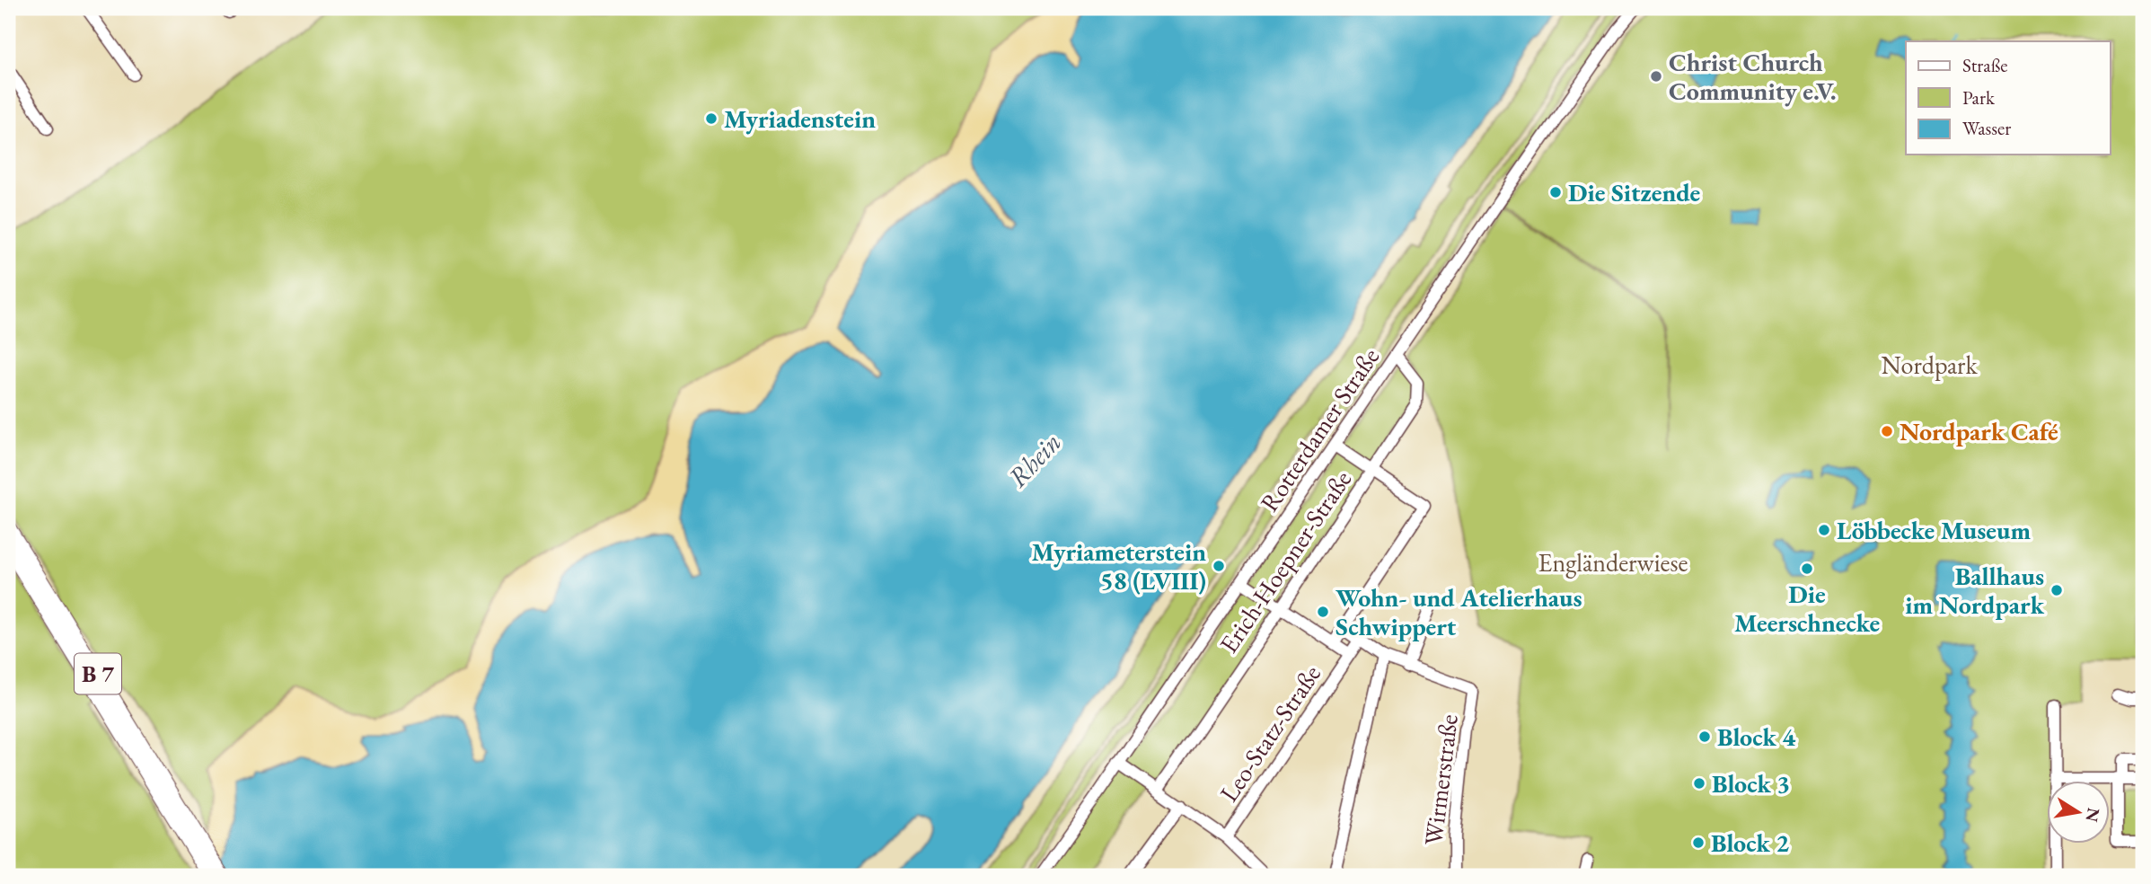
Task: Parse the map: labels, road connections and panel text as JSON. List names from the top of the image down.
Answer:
{
  "streets": {
    "main road": ["B 7"],
    "street": [
      "Rotterdamer Straße",
      "Erich-Hoepner-Straße",
      "Leo-Statz-Straße",
      "Wirmerstraße"
    ]
  },
  "crossings": [
    ["Rotterdamer Straße", "Erich-Hoepner-Straße"]
  ],
  "water": ["Rhein"],
  "parks": ["Nordpark", "Engländerwiese"],
  "places": [
    "Christ Church Community e.V.",
    "Myriadenstein",
    "Die Sitzende",
    "Nordpark Café",
    "Löbbecke Museum",
    "Myriameterstein 58 (LVIII)",
    "Die Meerschnecke",
    "Ballhaus im Nordpark",
    "Wohn- und Atelierhaus Schwippert",
    "Block 4",
    "Block 3",
    "Block 2"
  ],
  "legend": ["Straße", "Park", "Wasser"],
  "north": "right"
}
